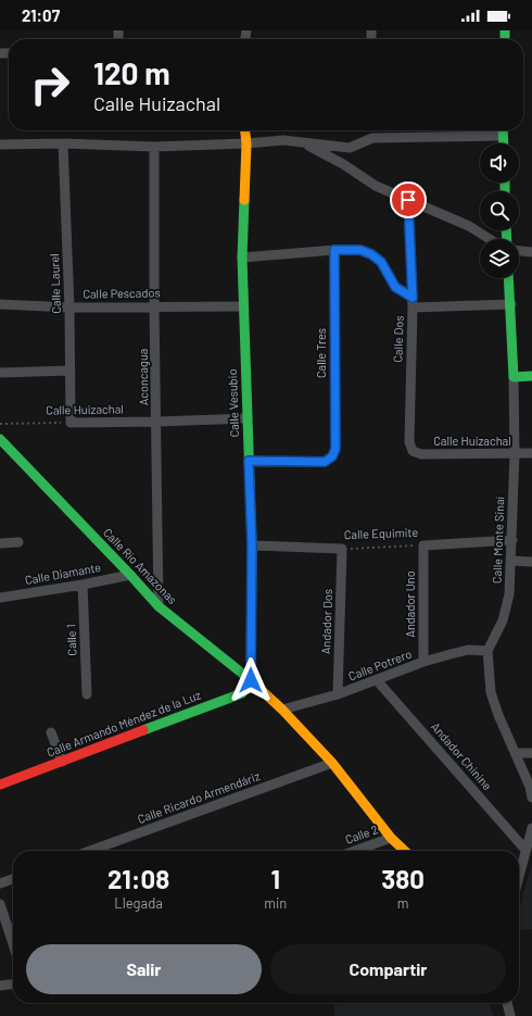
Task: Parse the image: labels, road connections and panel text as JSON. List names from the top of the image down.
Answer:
{
  "streets": {
    "street": [
      "Calle Laurel",
      "Calle Pescados",
      "Calle Dos",
      "Calle Tres",
      "Aconcagua",
      "Calle Vesubio",
      "Calle Huizachal",
      "Calle Equimite",
      "Calle Monte Sinaí",
      "Calle Río Amazonas",
      "Calle Diamante",
      "Andador Uno",
      "Andador Dos",
      "Calle 1",
      "Calle Potrero",
      "Calle Armando Méndez de la Luz",
      "Andador Chinine",
      "Calle Ricardo Armendáriz",
      "Calle 2"
    ]
  },
  "crossings": [
    ["Calle Laurel", "Calle Pescados"],
    ["Calle Laurel", "Calle Huizachal"],
    ["Calle Pescados", "Aconcagua"],
    ["Calle Pescados", "Calle Vesubio"],
    ["Calle Dos", "Calle Huizachal"],
    ["Calle Tres", "Calle Vesubio"],
    ["Aconcagua", "Calle Huizachal"],
    ["Aconcagua", "Calle Río Amazonas"],
    ["Calle Vesubio", "Calle Huizachal"],
    ["Calle Vesubio", "Calle Equimite"],
    ["Calle Vesubio", "Calle Río Amazonas"],
    ["Calle Vesubio", "Calle Armando Méndez de la Luz"],
    ["Calle Huizachal", "Calle Monte Sinaí"],
    ["Calle Equimite", "Calle Monte Sinaí"],
    ["Calle Equimite", "Andador Uno"],
    ["Calle Equimite", "Andador Dos"],
    ["Calle Monte Sinaí", "Calle Potrero"],
    ["Calle Río Amazonas", "Calle Diamante"],
    ["Calle Río Amazonas", "Calle Potrero"],
    ["Calle Río Amazonas", "Calle Armando Méndez de la Luz"],
    ["Calle Río Amazonas", "Calle Ricardo Armendáriz"],
    ["Calle Río Amazonas", "Calle 2"],
    ["Calle Diamante", "Calle 1"],
    ["Andador Uno", "Calle Potrero"],
    ["Andador Dos", "Calle Potrero"],
    ["Calle Potrero", "Andador Chinine"]
  ],
  "page": {
    "status": "21:07",
    "turn": ["120 m", "Calle Huizachal"],
    "eta": [
      "21:08",
      "Llegada",
      "1",
      "min",
      "380",
      "m"
    ],
    "buttons": ["Salir", "Compartir"]
  }
}
